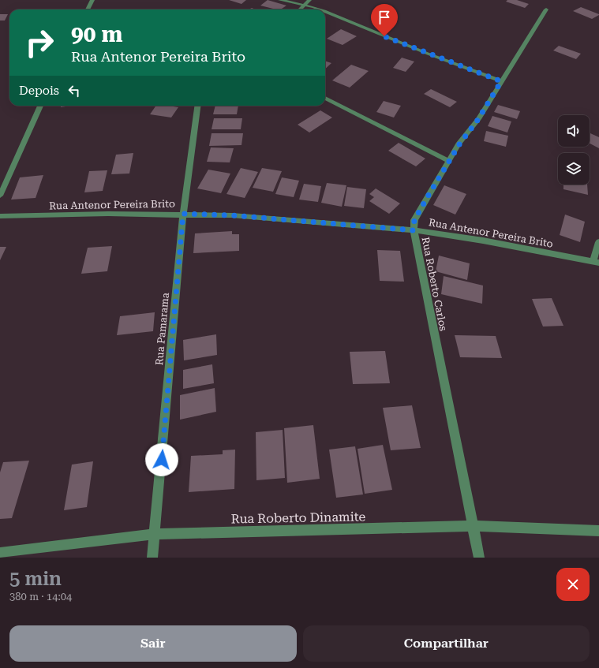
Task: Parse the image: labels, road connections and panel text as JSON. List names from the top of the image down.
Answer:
{
  "streets": {
    "street": [
      "Rua Antenor Pereira Brito",
      "Rua Roberto Carlos",
      "Rua Pamarama",
      "Rua Roberto Dinamite"
    ]
  },
  "crossings": [
    ["Rua Antenor Pereira Brito", "Rua Roberto Carlos"],
    ["Rua Antenor Pereira Brito", "Rua Pamarama"],
    ["Rua Roberto Carlos", "Rua Roberto Dinamite"],
    ["Rua Pamarama", "Rua Roberto Dinamite"]
  ],
  "page": {
    "turn": ["90 m", "Rua Antenor Pereira Brito"],
    "then": "Depois",
    "heading": ["5 min", "380 m · 14:04"],
    "buttons": ["Sair", "Compartilhar"]
  }
}
